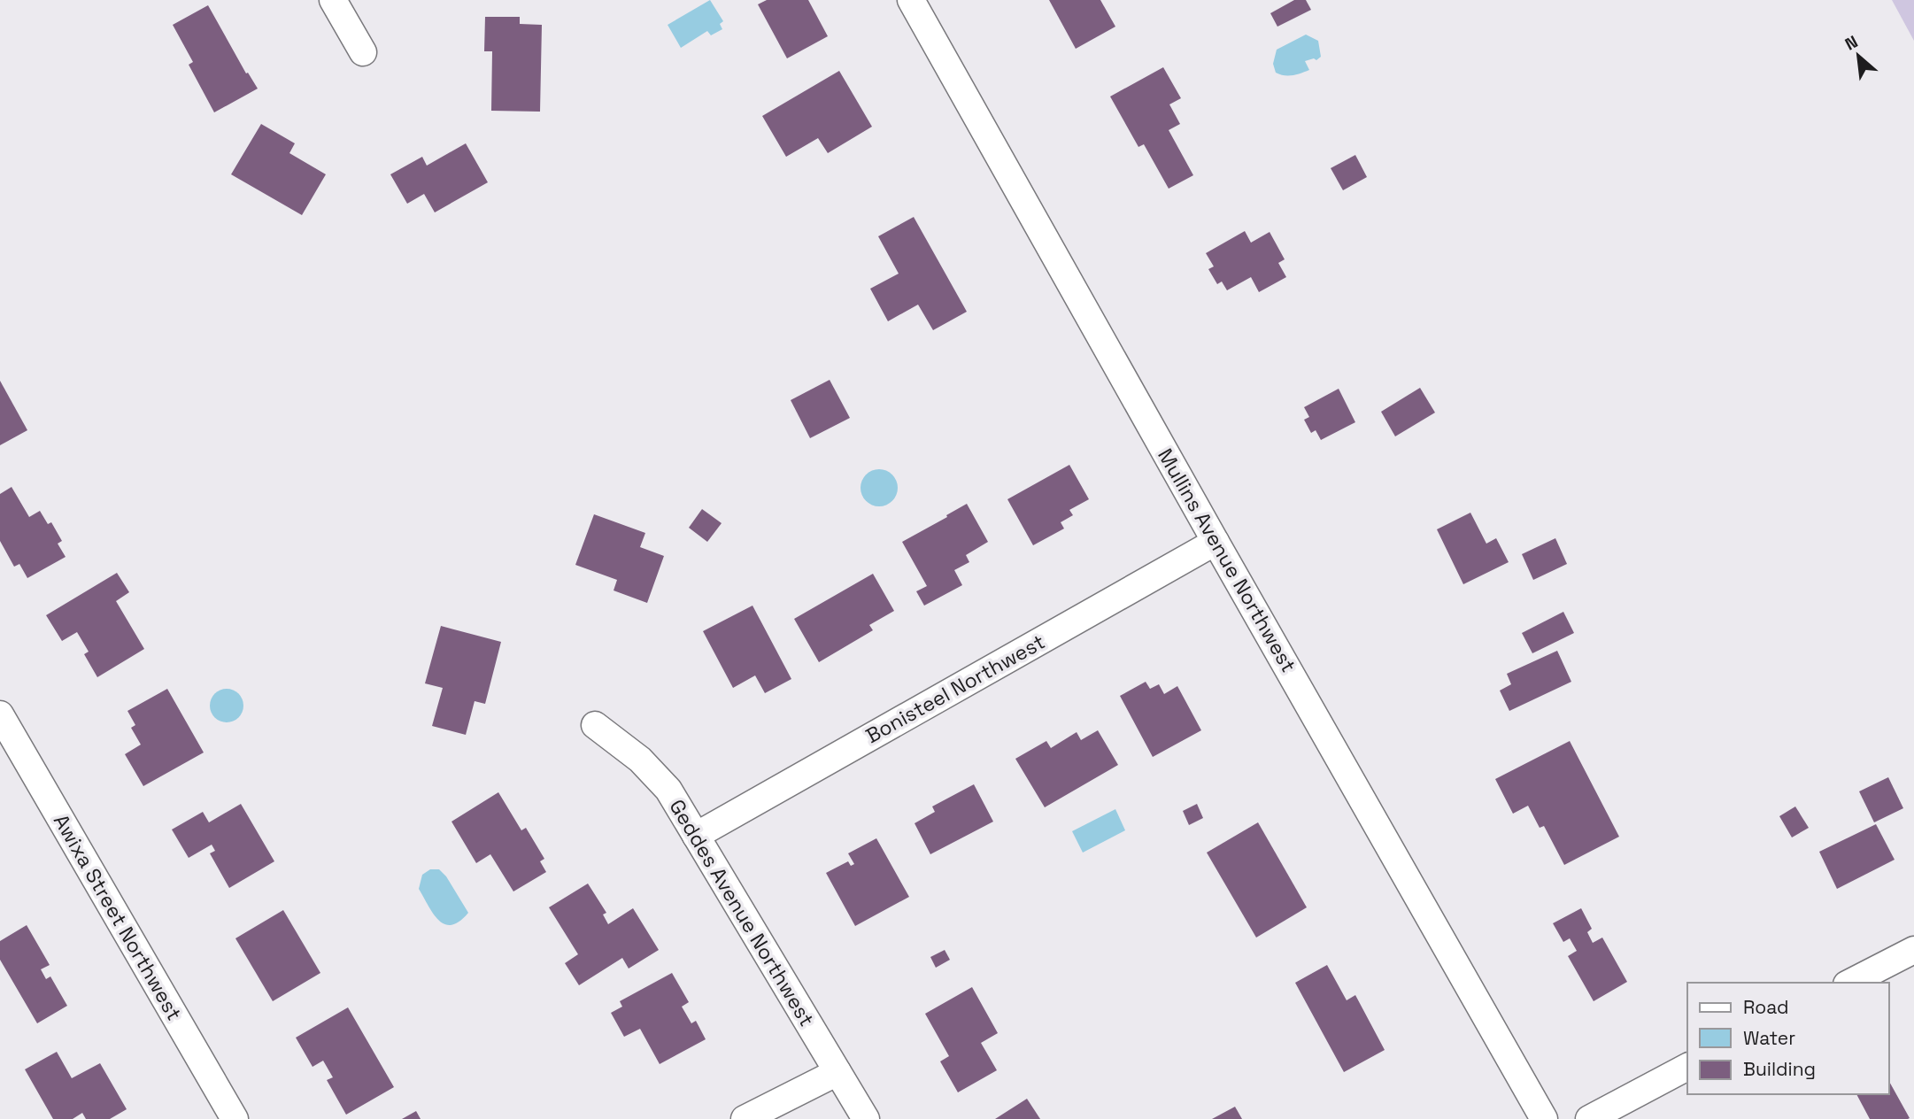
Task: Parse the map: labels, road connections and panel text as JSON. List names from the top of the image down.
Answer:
{
  "streets": {
    "street": [
      "Mullins Avenue Northwest",
      "Bonisteel Northwest",
      "Geddes Avenue Northwest",
      "Awixa Street Northwest"
    ]
  },
  "crossings": [
    ["Mullins Avenue Northwest", "Bonisteel Northwest"],
    ["Bonisteel Northwest", "Geddes Avenue Northwest"]
  ],
  "legend": ["Road", "Water", "Building"],
  "north": "top left"
}
